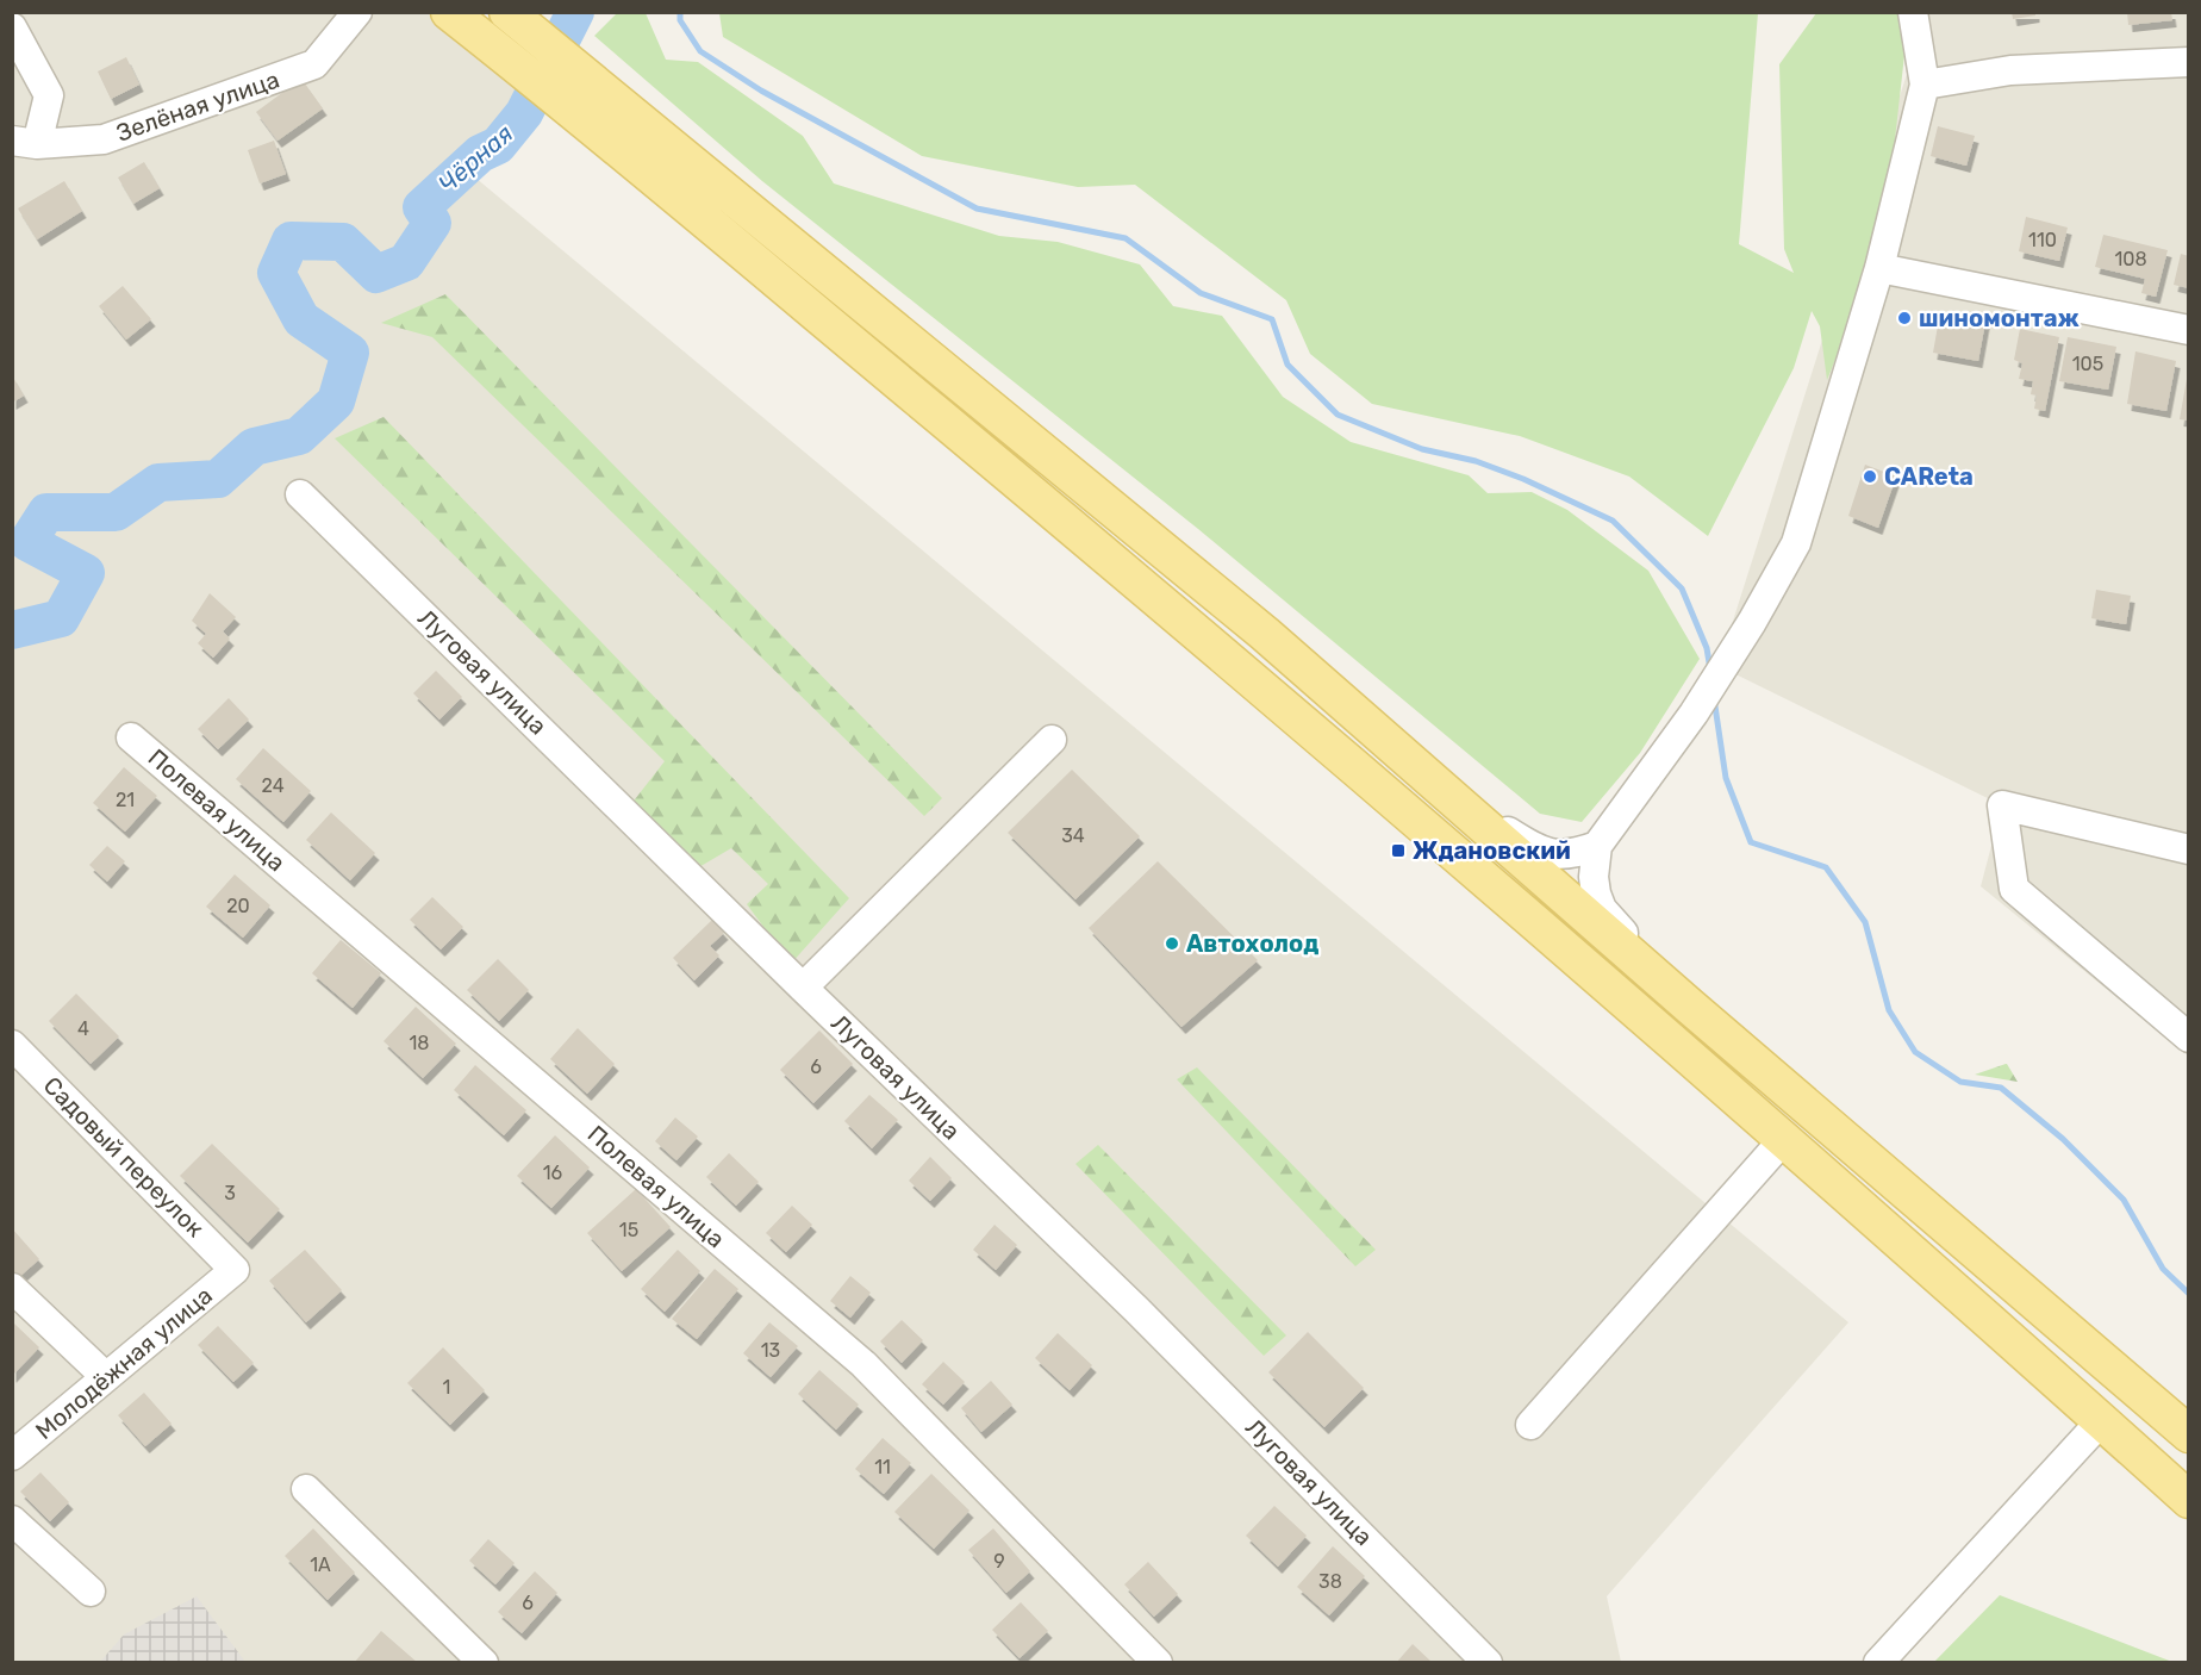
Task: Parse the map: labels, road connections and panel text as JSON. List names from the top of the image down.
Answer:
{
  "streets": {
    "street": [
      "Зелёная улица",
      "Луговая улица",
      "Полевая улица",
      "Садовый переулок",
      "Молодёжная улица"
    ]
  },
  "crossings": [
    ["Садовый переулок", "Молодёжная улица"]
  ],
  "water": ["Чёрная"],
  "places": {
    "other": ["шиномонтаж", "CAReta", "Автохолод"],
    "transit": ["Ждановский"]
  },
  "house_numbers": [
    "110",
    "108",
    "105",
    "24",
    "21",
    "34",
    "20",
    "4",
    "18",
    "6",
    "16",
    "3",
    "15",
    "13",
    "1",
    "11",
    "9",
    "1А",
    "38",
    "6"
  ]
}
